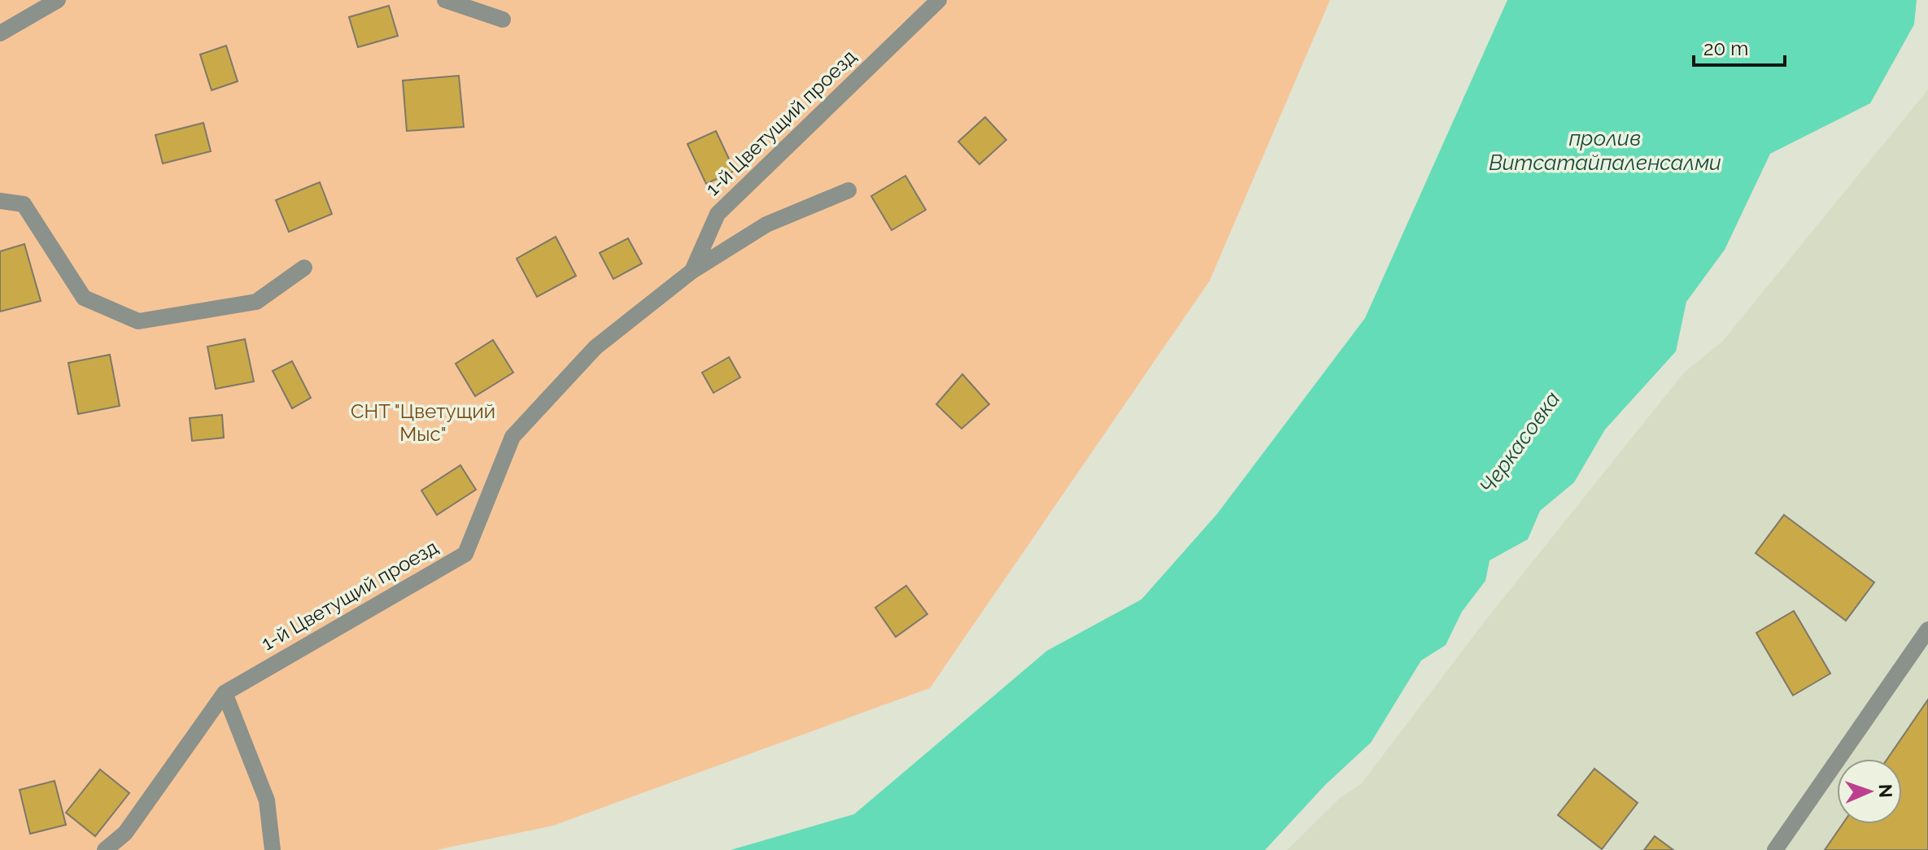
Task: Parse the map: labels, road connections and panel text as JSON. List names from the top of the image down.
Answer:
{
  "streets": {
    "street": ["1-й Цветущий проезд"]
  },
  "water": ["пролив Витсатайпаленсалми", "Черкасовка"],
  "parks": ["СНТ \"Цветущий Мыс\""],
  "scale_bar": "20 m",
  "north": "right"
}
